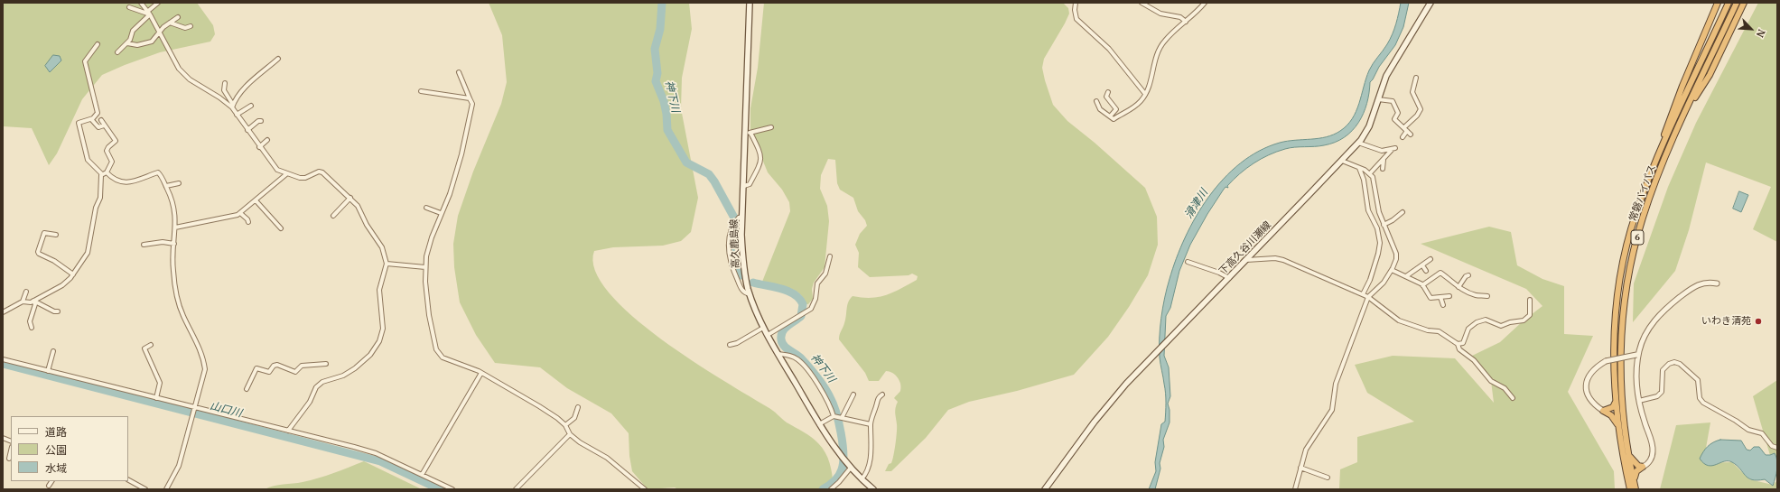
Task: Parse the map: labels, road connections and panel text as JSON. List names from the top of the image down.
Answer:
{
  "streets": {
    "highway": ["常磐バイパス", "6"],
    "main road": ["高久鹿島線", "下高久谷川瀬線"]
  },
  "water": ["神下川", "滑津川", "山口川"],
  "places": ["いわき清苑"],
  "legend": ["道路", "公園", "水域"],
  "north": "bottom right"
}
